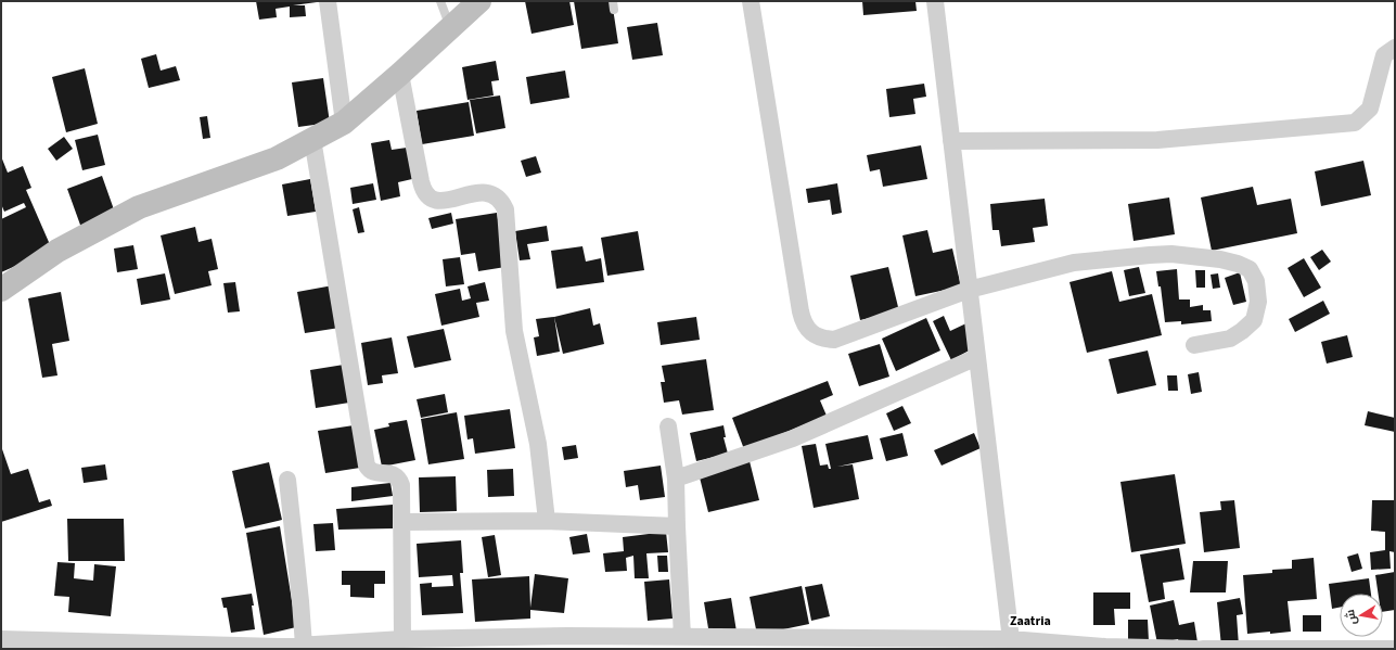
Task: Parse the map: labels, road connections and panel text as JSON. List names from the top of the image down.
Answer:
{
  "districts": ["Zaatria"],
  "north": "left"
}
